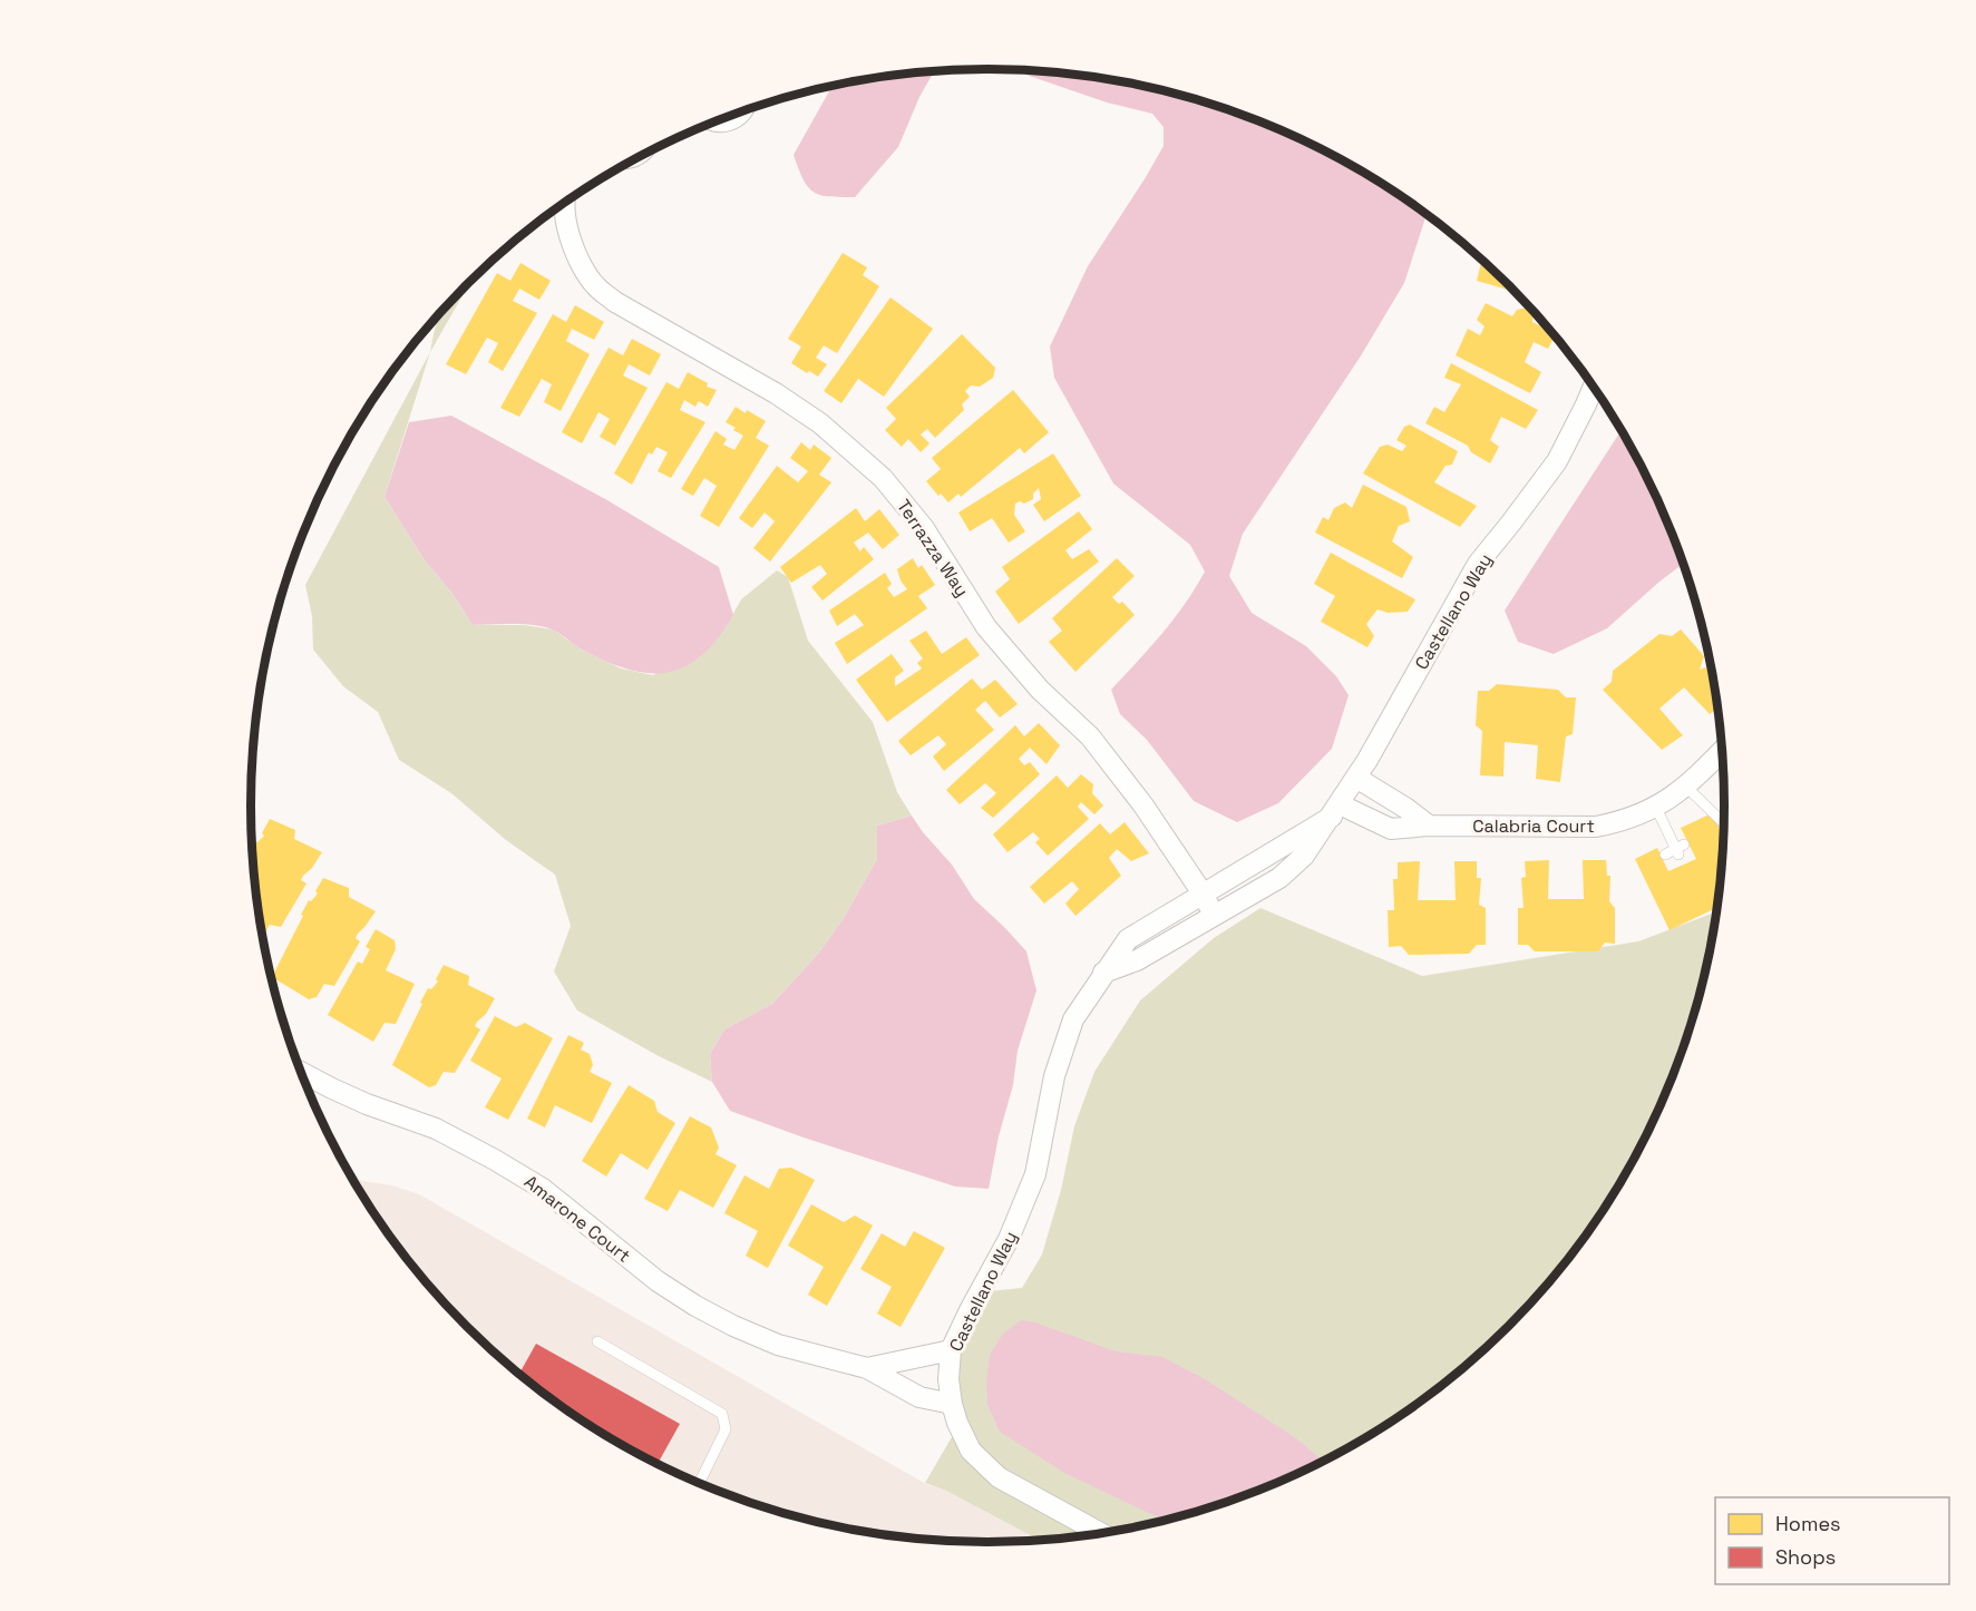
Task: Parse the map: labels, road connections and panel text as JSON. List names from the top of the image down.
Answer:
{
  "streets": {
    "street": [
      "Terrazza Way",
      "Castellano Way",
      "Calabria Court",
      "Amarone Court"
    ]
  },
  "crossings": [
    ["Terrazza Way", "Castellano Way"],
    ["Castellano Way", "Calabria Court"]
  ],
  "legend": ["Homes", "Shops"]
}
